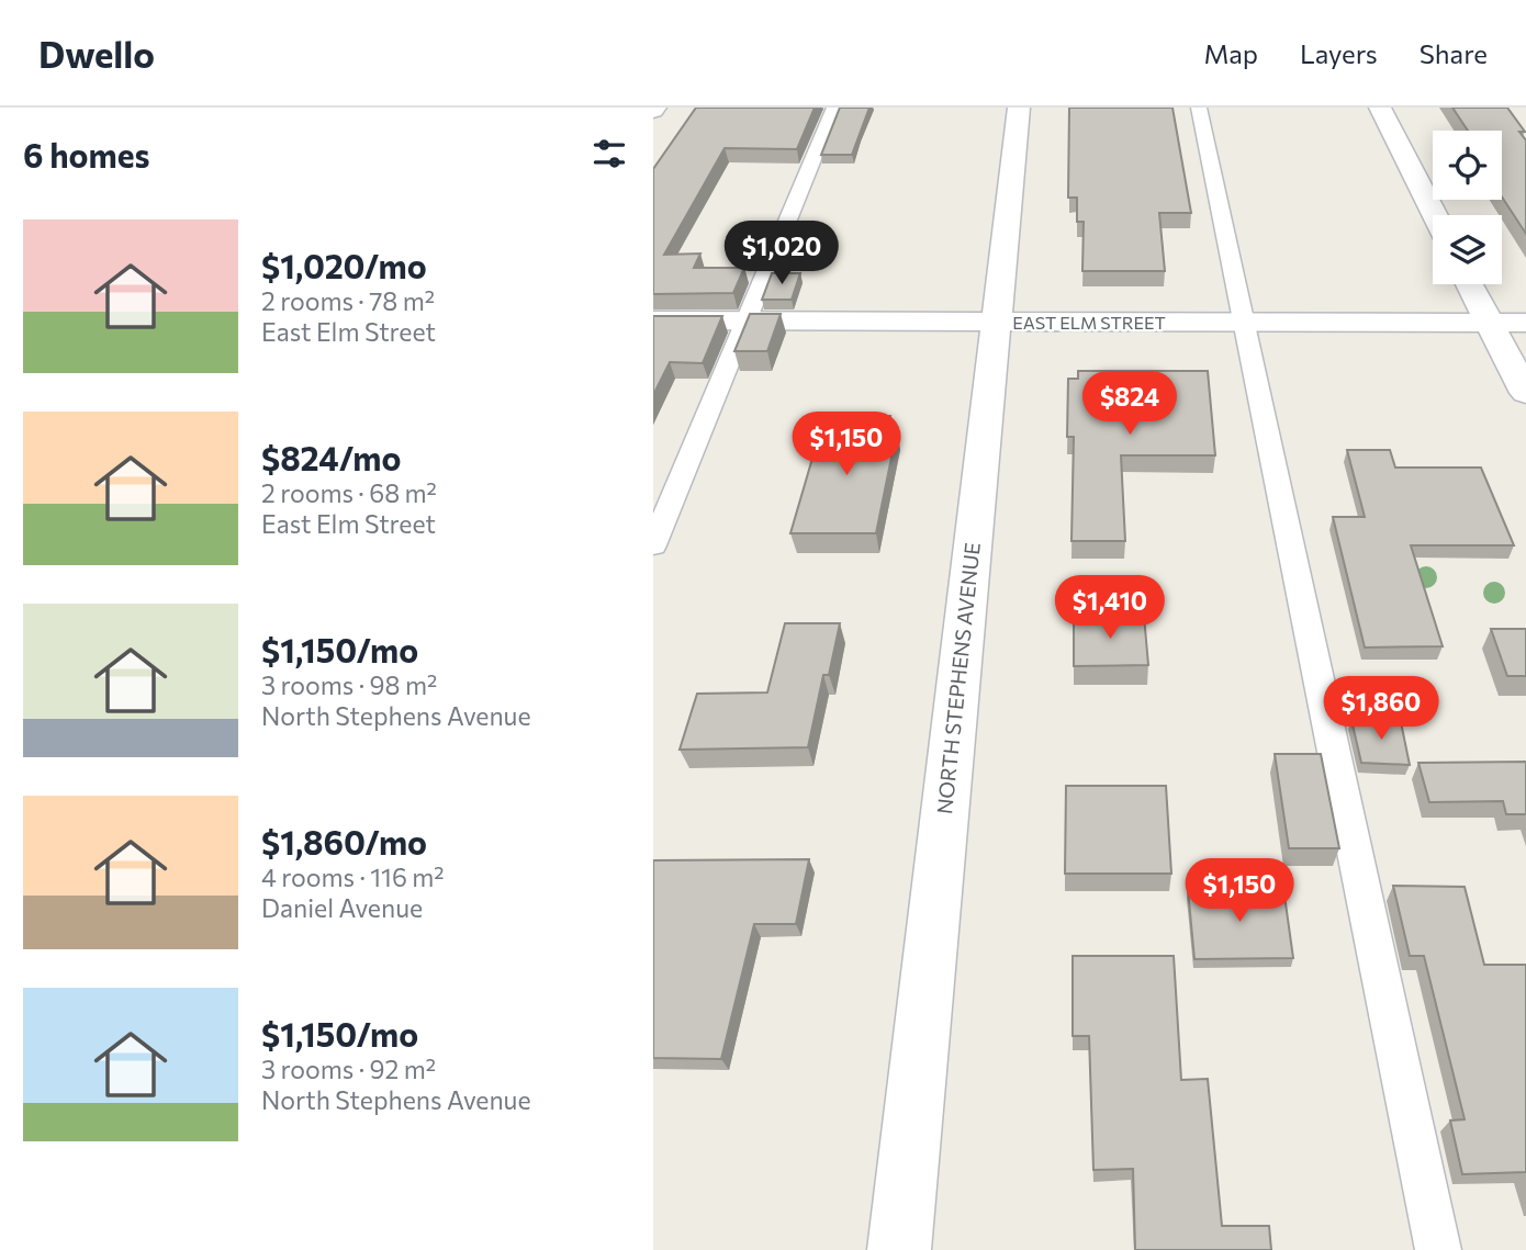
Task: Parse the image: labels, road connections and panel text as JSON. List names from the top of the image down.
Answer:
{
  "streets": {
    "street": ["EAST ELM STREET", "NORTH STEPHENS AVENUE"]
  },
  "crossings": [
    ["EAST ELM STREET", "NORTH STEPHENS AVENUE"]
  ],
  "page": {
    "header": "Dwello",
    "nav": ["Map", "Layers", "Share"],
    "heading": "6 homes",
    "list": [
      {
        "name": "$1,020/mo",
        "note": "2 rooms · 78 m² · East Elm Street"
      },
      {
        "name": "$824/mo",
        "note": "2 rooms · 68 m² · East Elm Street"
      },
      {
        "name": "$1,150/mo",
        "note": "3 rooms · 98 m² · North Stephens Avenue"
      },
      {
        "name": "$1,860/mo",
        "note": "4 rooms · 116 m² · Daniel Avenue"
      },
      {
        "name": "$1,150/mo",
        "note": "3 rooms · 92 m² · North Stephens Avenue"
      }
    ],
    "price": [
      "$1,020",
      "$824",
      "$1,150",
      "$1,410",
      "$1,860",
      "$1,150"
    ]
  }
}
